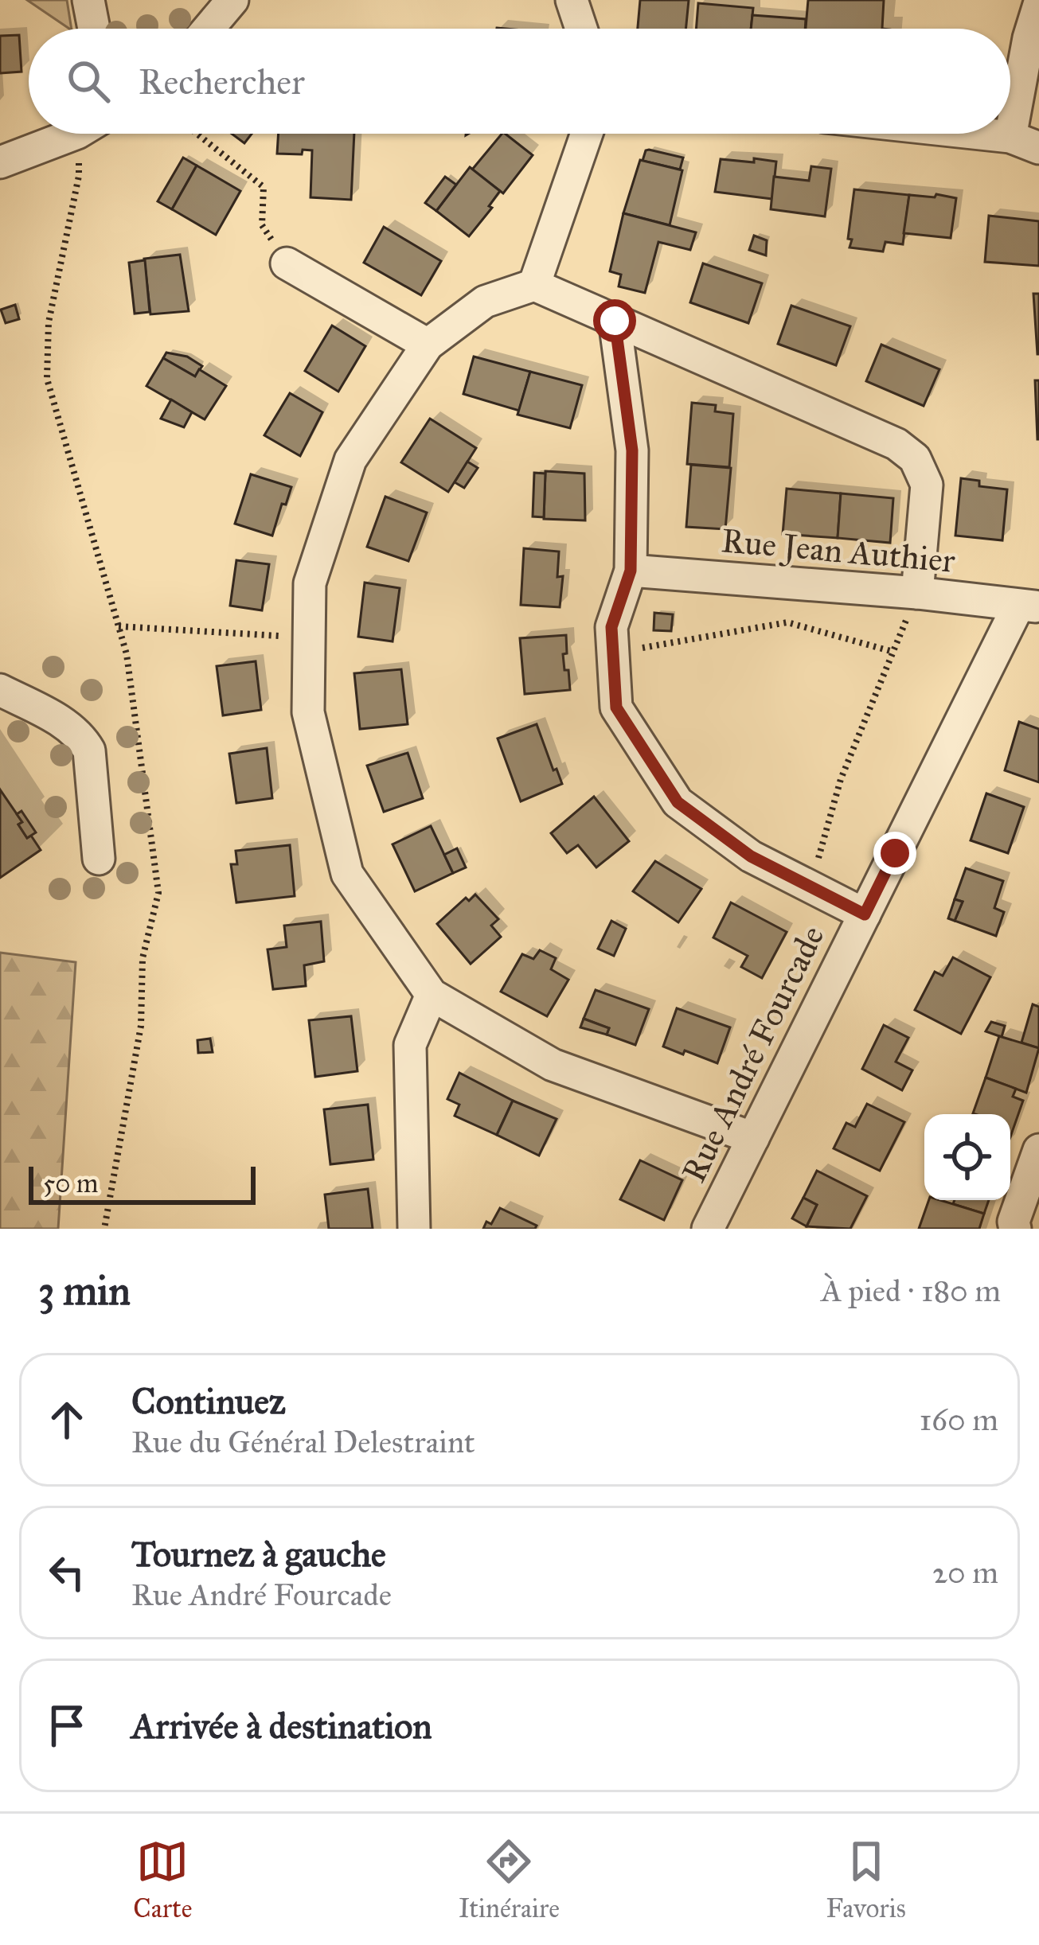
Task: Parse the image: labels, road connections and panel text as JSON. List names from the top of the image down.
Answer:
{
  "streets": {
    "street": ["Rue Jean Authier", "Rue André Fourcade"]
  },
  "crossings": [
    ["Rue Jean Authier", "Rue André Fourcade"]
  ],
  "scale_bar": "50 m",
  "page": {
    "search": "Rechercher",
    "scale": "50 m",
    "heading": ["3 min", "À pied · 180 m"],
    "list": [
      ["Continuez", "Rue du Général Delestraint", "160 m"],
      ["Tournez à gauche", "Rue André Fourcade", "20 m"],
      "Arrivée à destination"
    ],
    "nav": ["Carte", "Itinéraire", "Favoris"]
  }
}
